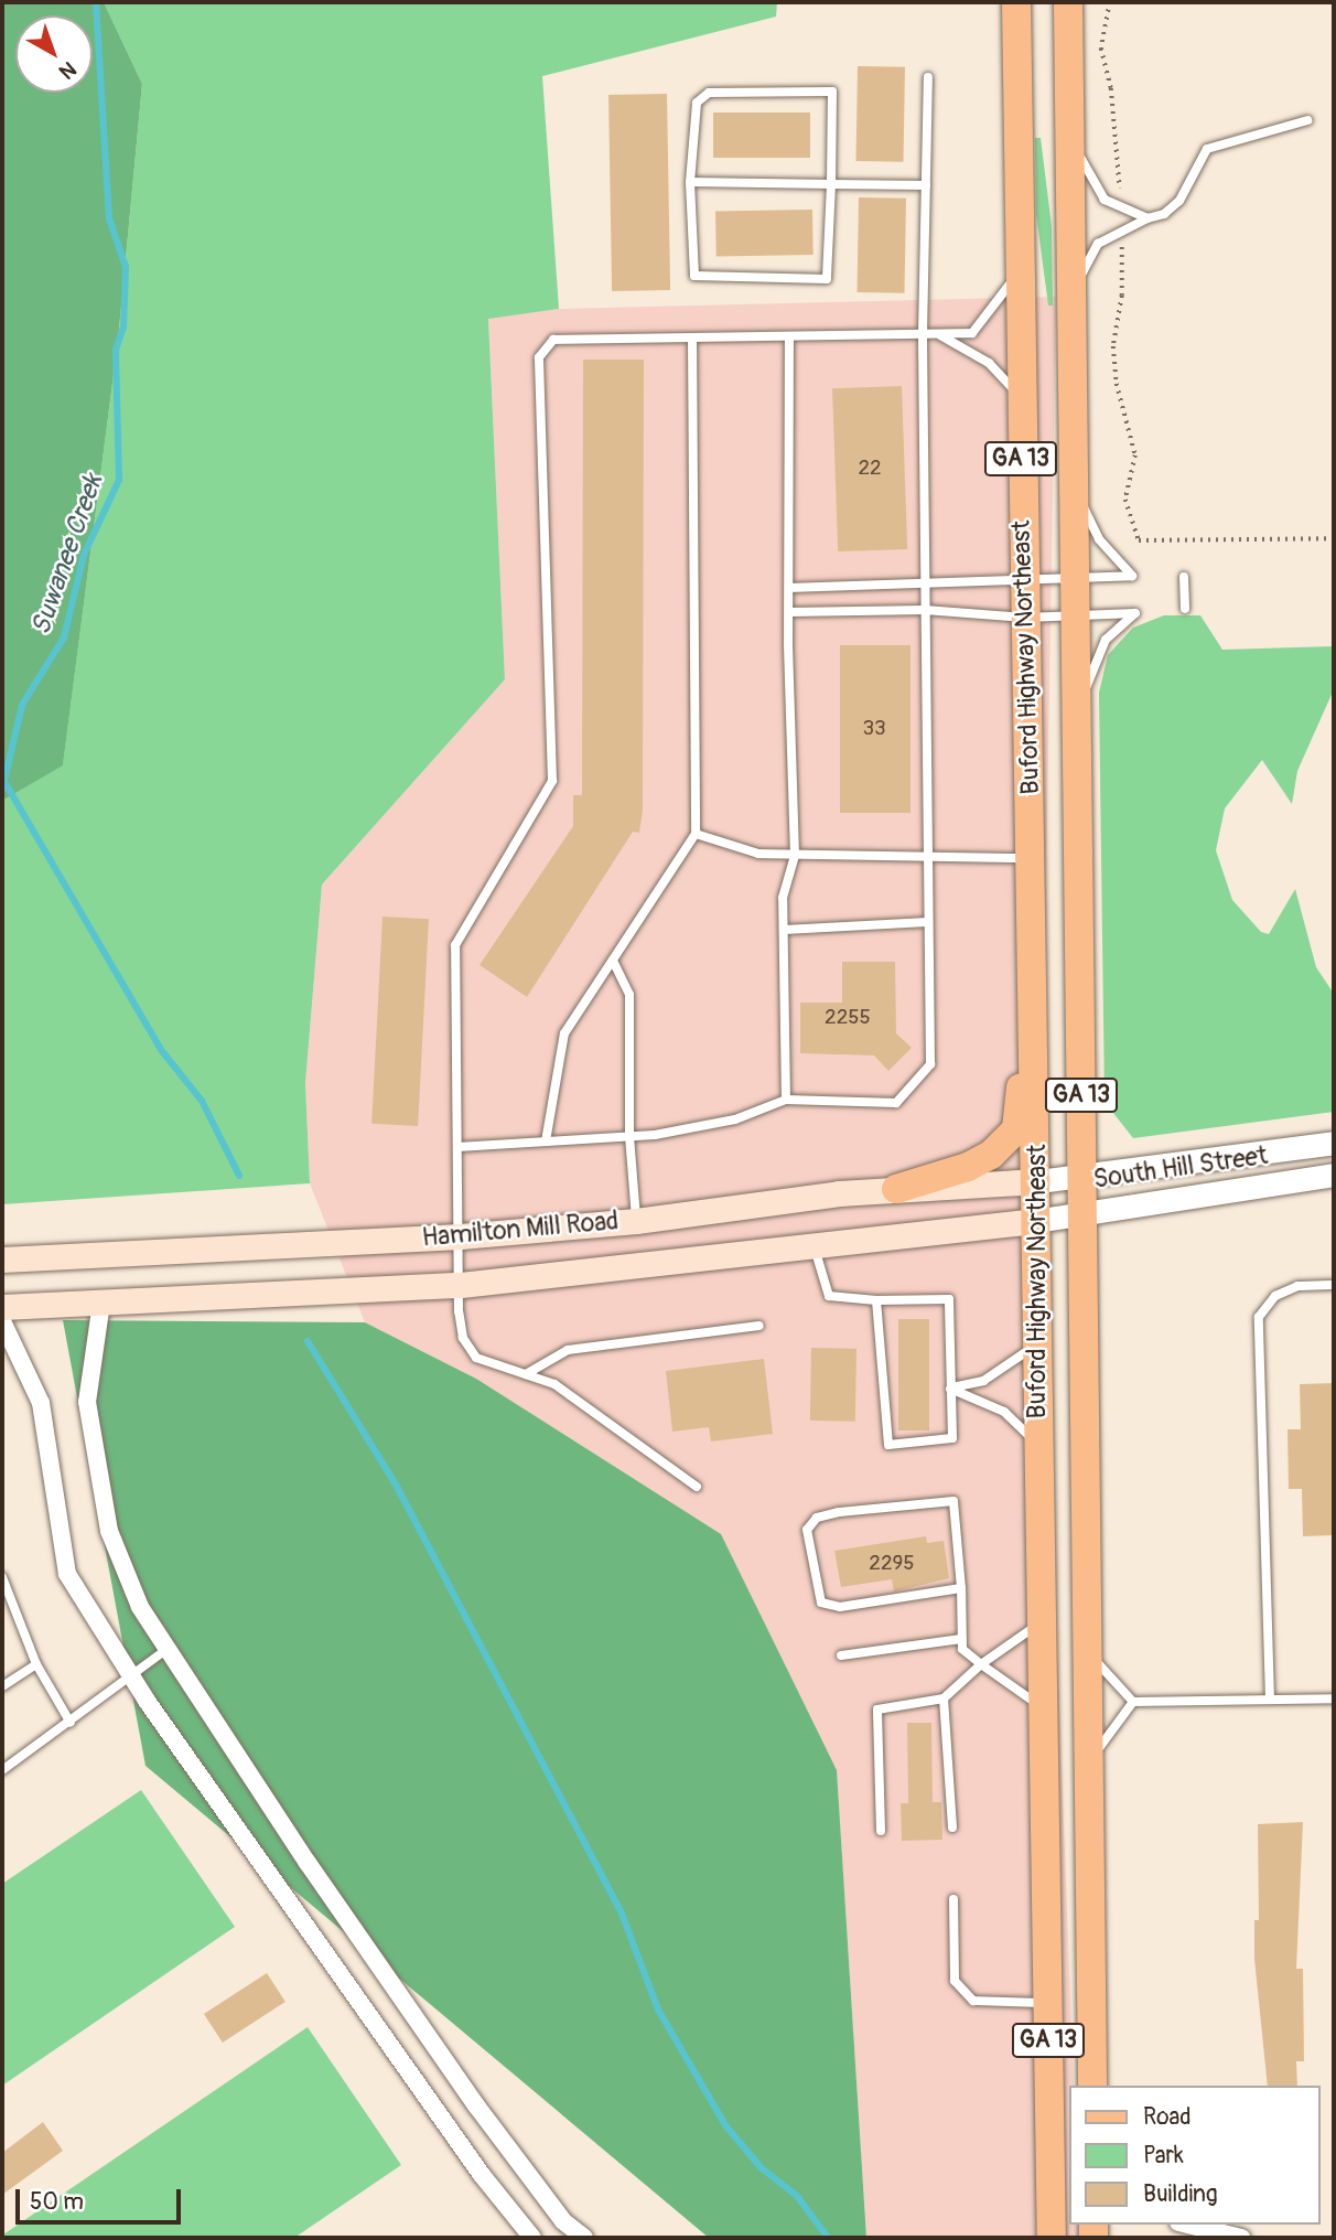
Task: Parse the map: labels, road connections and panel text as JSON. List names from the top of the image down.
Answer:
{
  "streets": {
    "main road": ["GA 13", "Buford Highway Northeast", "Hamilton Mill Road"],
    "street": ["South Hill Street"]
  },
  "crossings": [
    ["Buford Highway Northeast", "South Hill Street"],
    ["Buford Highway Northeast", "Hamilton Mill Road"],
    ["South Hill Street", "Hamilton Mill Road"]
  ],
  "water": ["Suwanee Creek"],
  "house_numbers": [
    "22",
    "33",
    "2255",
    "2295"
  ],
  "legend": ["Road", "Park", "Building"],
  "scale_bar": "50 m",
  "north": "bottom right"
}
